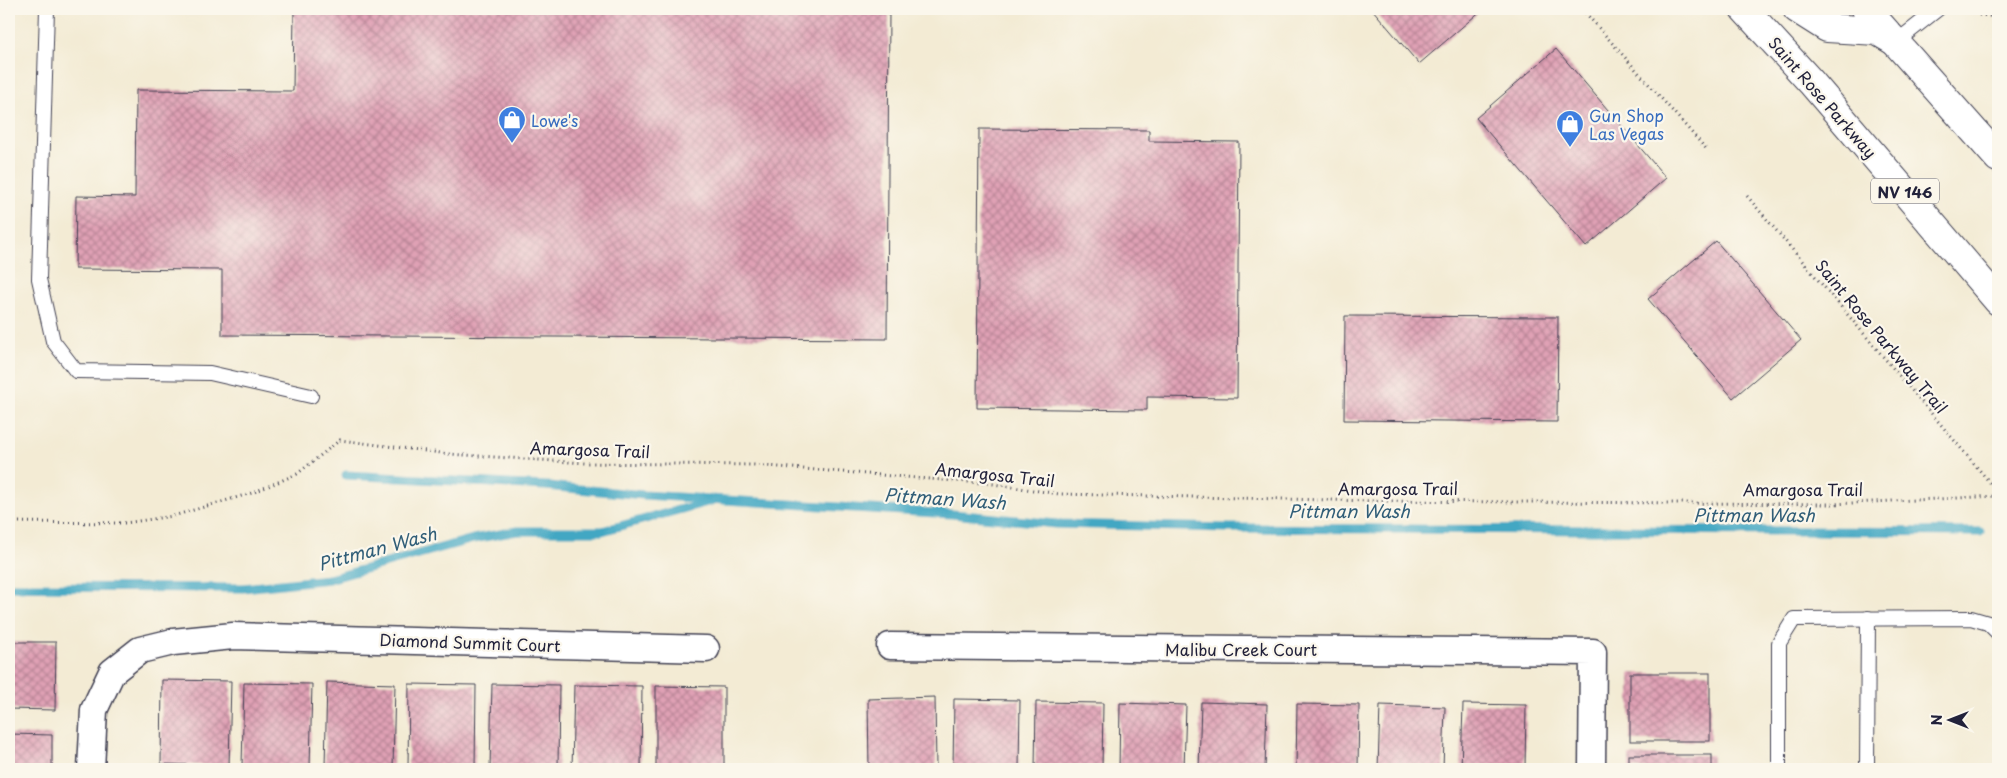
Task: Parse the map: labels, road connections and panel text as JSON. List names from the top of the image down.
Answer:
{
  "streets": {
    "highway": ["Saint Rose Parkway", "NV 146"],
    "street": ["Diamond Summit Court", "Malibu Creek Court"],
    "path": ["Saint Rose Parkway Trail", "Amargosa Trail"]
  },
  "water": ["Pittman Wash"],
  "places": {
    "shop": ["Lowe's", "Gun Shop Las Vegas"]
  },
  "north": "left"
}
